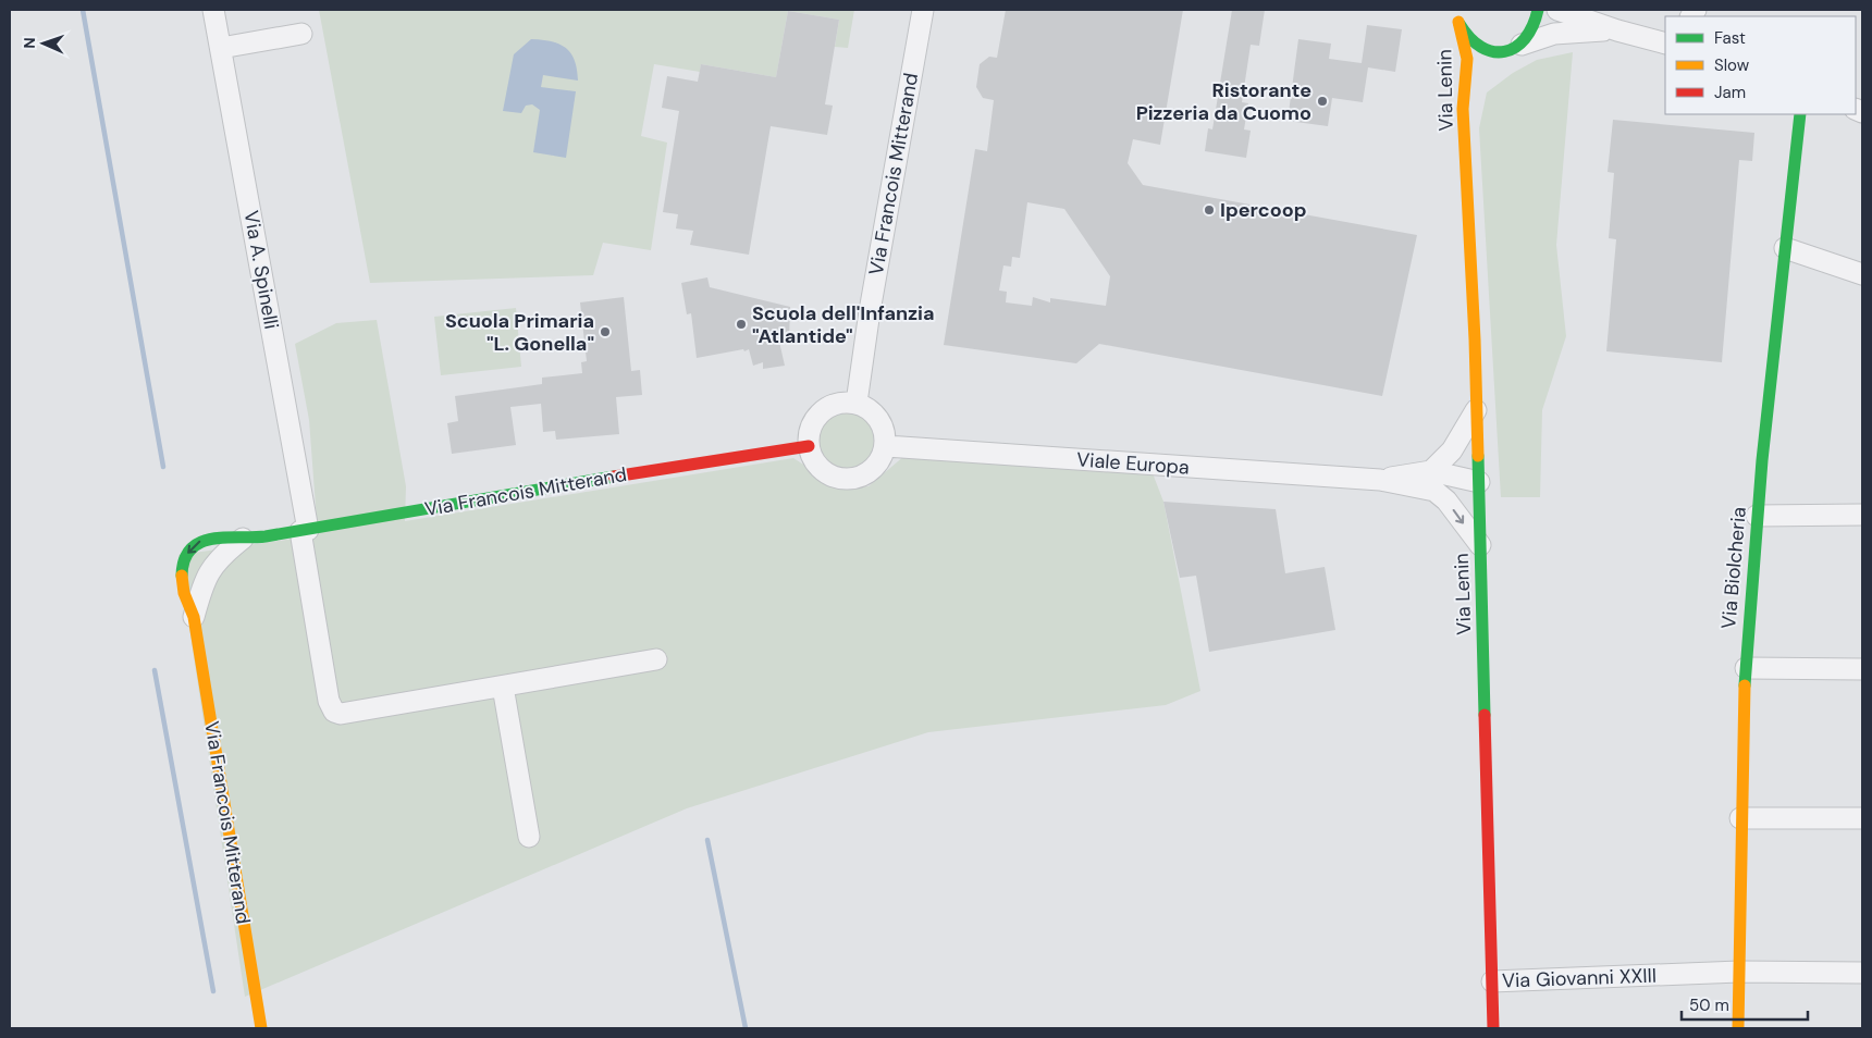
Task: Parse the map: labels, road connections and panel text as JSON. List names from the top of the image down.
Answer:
{
  "streets": {
    "street": [
      "Via Lenin",
      "Via Francois Mitterand",
      "Via A. Spinelli",
      "Viale Europa",
      "Via Biolcheria",
      "Via Giovanni XXIII"
    ]
  },
  "crossings": [
    ["Via Lenin", "Viale Europa"],
    ["Via Lenin", "Via Giovanni XXIII"],
    ["Via Francois Mitterand", "Via A. Spinelli"],
    ["Via Francois Mitterand", "Viale Europa"],
    ["Via Biolcheria", "Via Giovanni XXIII"]
  ],
  "places": [
    "Ristorante Pizzeria da Cuomo",
    "Ipercoop",
    "Scuola dell'Infanzia \"Atlantide\"",
    "Scuola Primaria \"L. Gonella\""
  ],
  "legend": ["Fast", "Slow", "Jam"],
  "scale_bar": "50 m",
  "north": "left"
}
